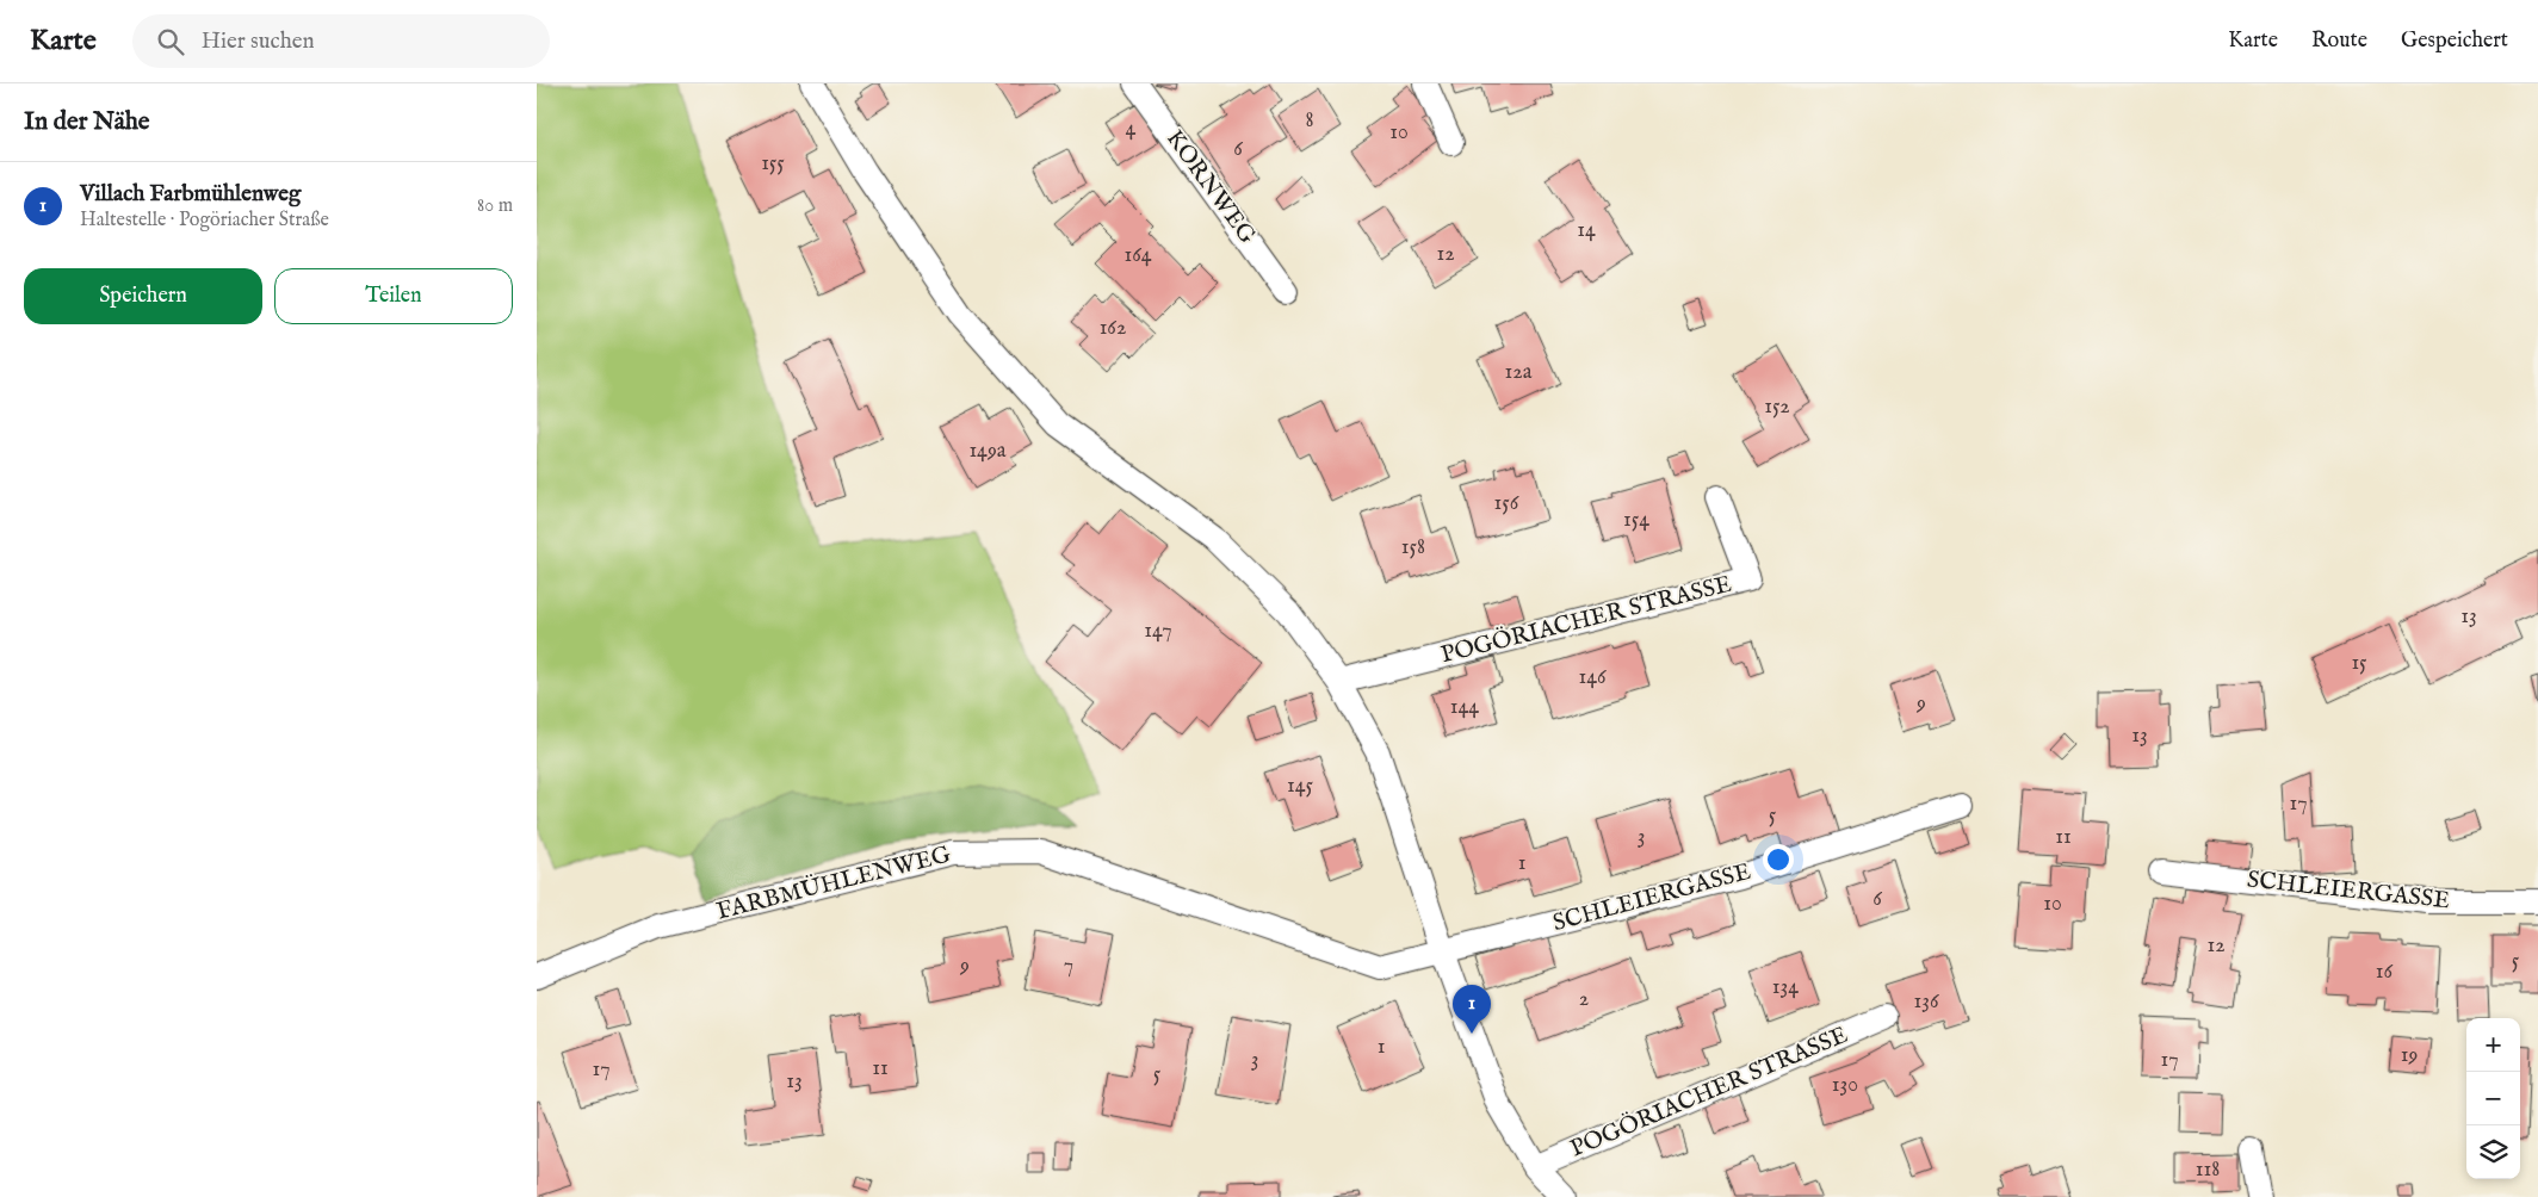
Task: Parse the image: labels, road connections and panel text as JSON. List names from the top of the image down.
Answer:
{
  "streets": {
    "street": [
      "KORNWEG",
      "POGÖRIACHER STRASSE",
      "FARBMÜHLENWEG",
      "SCHLEIERGASSE"
    ]
  },
  "crossings": [
    ["POGÖRIACHER STRASSE", "FARBMÜHLENWEG"],
    ["POGÖRIACHER STRASSE", "SCHLEIERGASSE"],
    ["FARBMÜHLENWEG", "SCHLEIERGASSE"]
  ],
  "house_numbers": [
    "8",
    "4",
    "10",
    "6",
    "155",
    "14",
    "12",
    "164",
    "162",
    "12a",
    "152",
    "149a",
    "156",
    "154",
    "158",
    "13",
    "147",
    "15",
    "146",
    "9",
    "144",
    "13",
    "145",
    "17",
    "5",
    "3",
    "11",
    "1",
    "6",
    "10",
    "12",
    "5",
    "9",
    "7",
    "16",
    "134",
    "2",
    "136",
    "1",
    "19",
    "3",
    "17",
    "11",
    "17",
    "5",
    "13",
    "130",
    "118"
  ],
  "page": {
    "header": "Karte",
    "search": "Hier suchen",
    "nav": ["Karte", "Route", "Gespeichert"],
    "heading": "In der Nähe",
    "list": [
      {
        "mark": "1",
        "name": "Villach Farbmühlenweg",
        "note": "Haltestelle · Pogöriacher Straße",
        "value": "80 m"
      }
    ],
    "buttons": ["Speichern", "Teilen"],
    "pins": "1",
    "map_buttons": ["+", "−"]
  }
}
